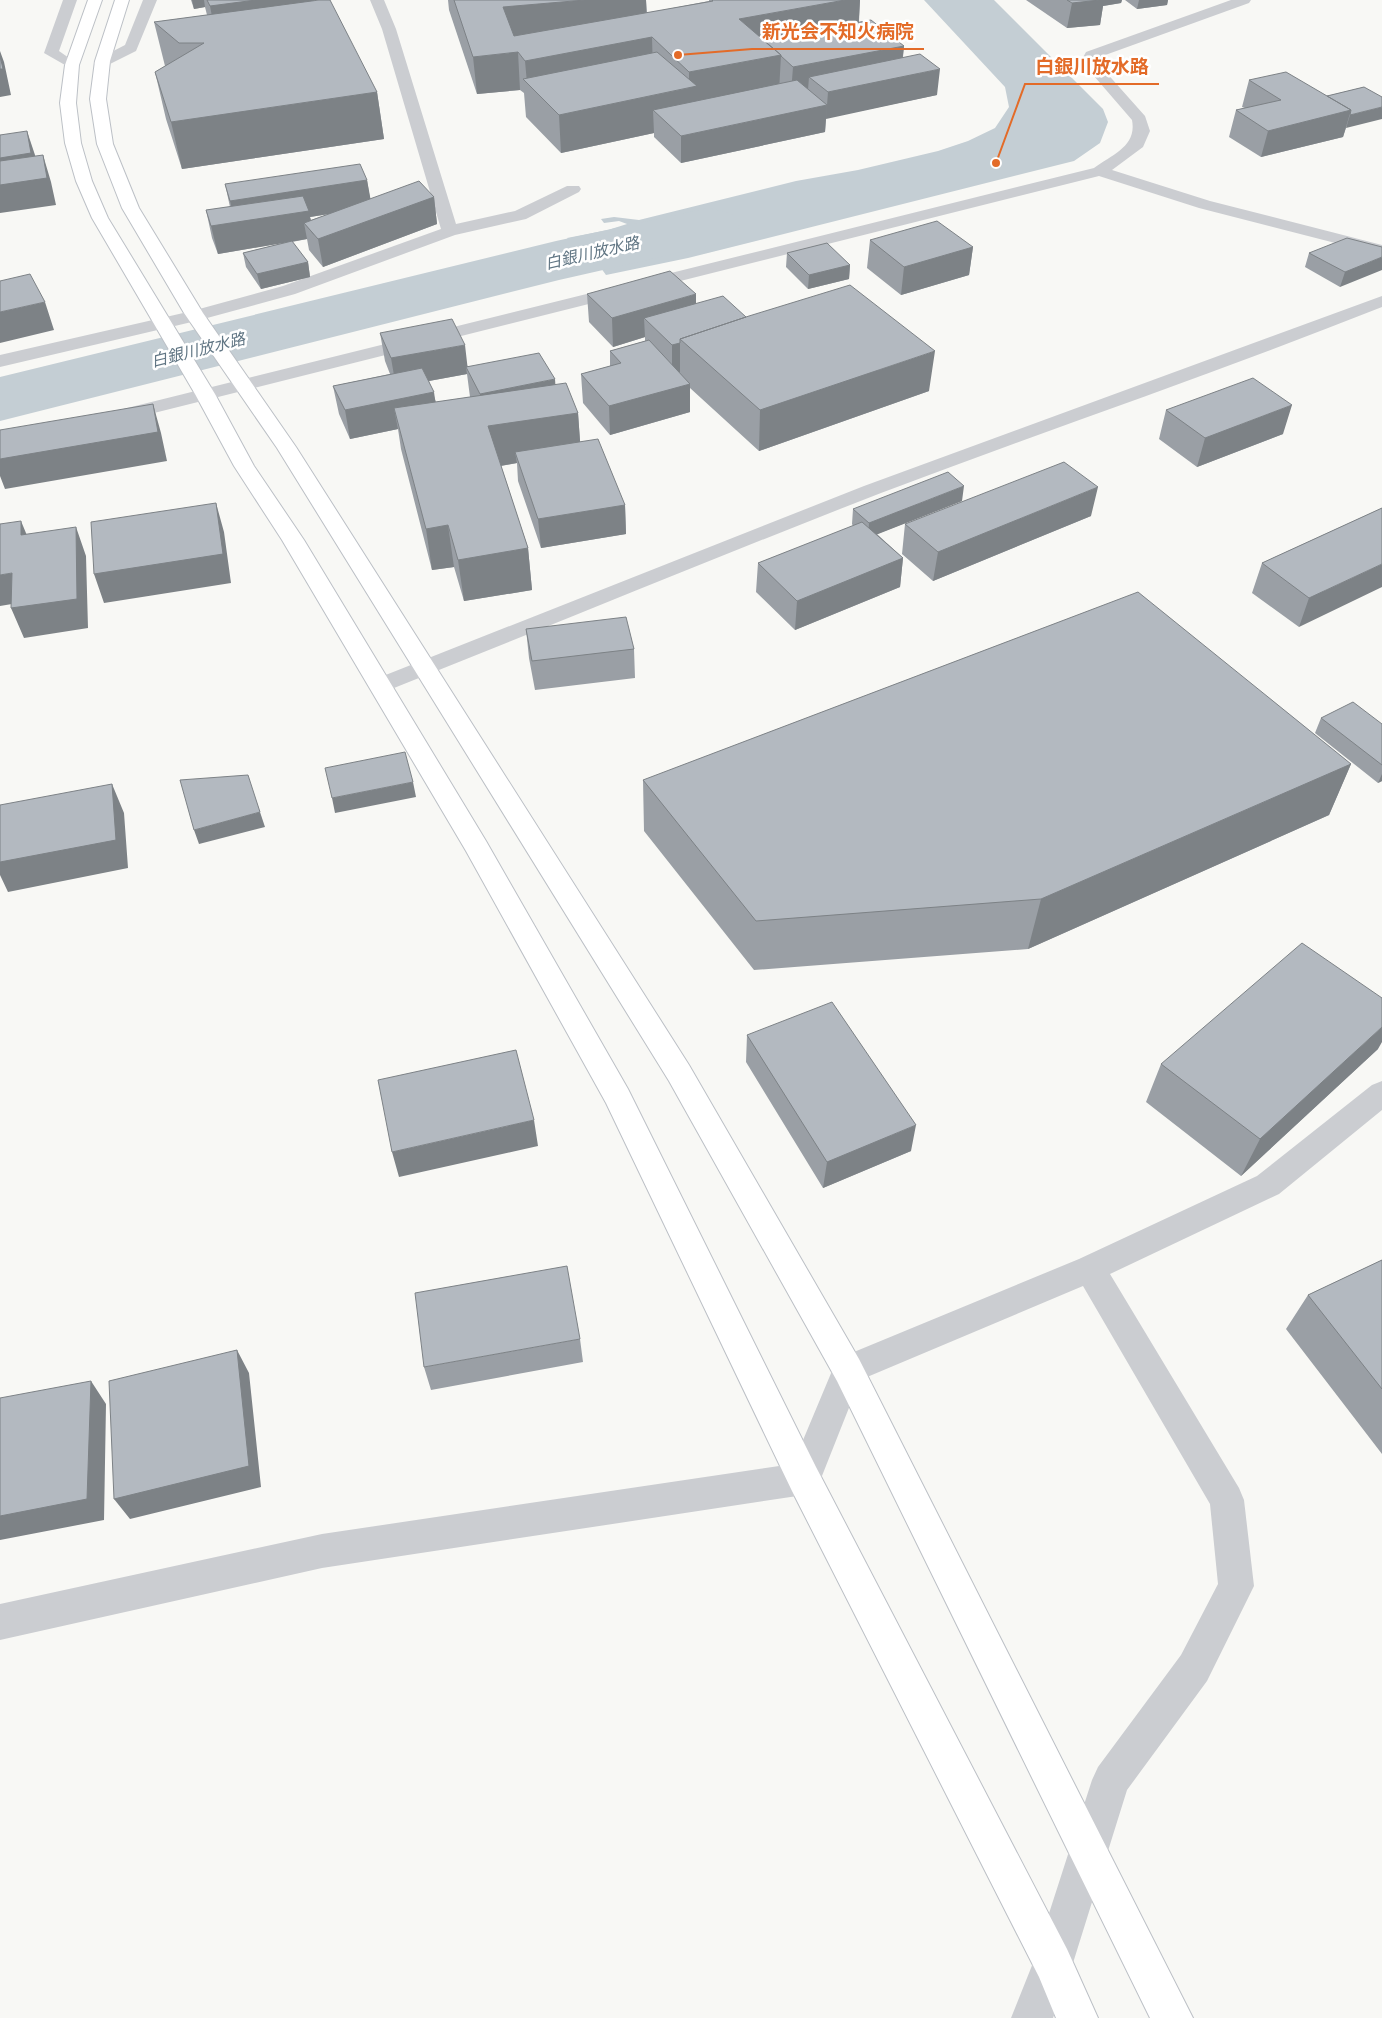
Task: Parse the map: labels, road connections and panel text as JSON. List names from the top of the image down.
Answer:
{
  "water": ["白銀川放水路"],
  "places": ["新光会不知火病院", "白銀川放水路"]
}
